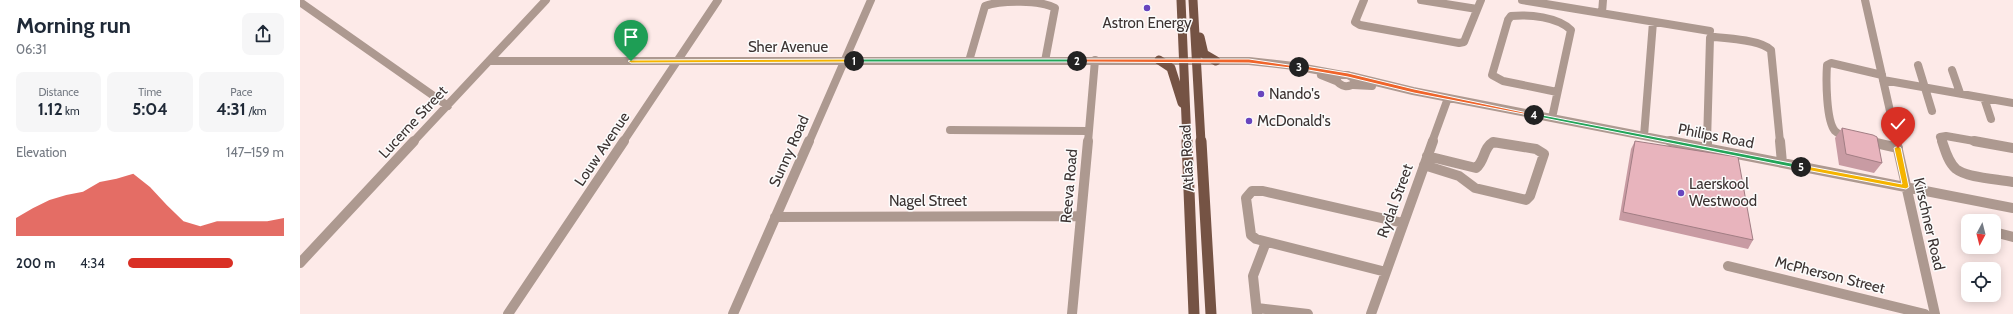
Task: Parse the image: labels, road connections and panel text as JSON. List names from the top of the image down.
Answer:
{
  "streets": {
    "main road": ["Atlas Road"],
    "street": [
      "Sher Avenue",
      "Lucerne Street",
      "Philips Road",
      "Louw Avenue",
      "Sunny Road",
      "Reeva Road",
      "Nagel Street",
      "Rydal Street",
      "Kirschner Road",
      "McPherson Street"
    ]
  },
  "crossings": [
    ["Sher Avenue", "Lucerne Street"],
    ["Sher Avenue", "Philips Road"],
    ["Sher Avenue", "Louw Avenue"],
    ["Sher Avenue", "Sunny Road"],
    ["Sher Avenue", "Atlas Road"],
    ["Sher Avenue", "Reeva Road"],
    ["Philips Road", "Atlas Road"],
    ["Philips Road", "Rydal Street"],
    ["Philips Road", "Kirschner Road"],
    ["Sunny Road", "Nagel Street"],
    ["Reeva Road", "Nagel Street"]
  ],
  "places": [
    "Astron Energy",
    "Nando's",
    "McDonald's",
    "Laerskool Westwood"
  ],
  "north": "bottom",
  "page": {
    "heading": ["Morning run", "06:31"],
    "pins": [
      "1",
      "2",
      "3",
      "4",
      "5"
    ],
    "stats": [
      ["Distance", "1.12 km"],
      ["Time", "5:04"],
      ["Pace", "4:31 /km"]
    ],
    "chart": ["Elevation", "147–159 m"],
    "list": [
      {
        "name": "200 m",
        "note": "4:34"
      }
    ]
  }
}
